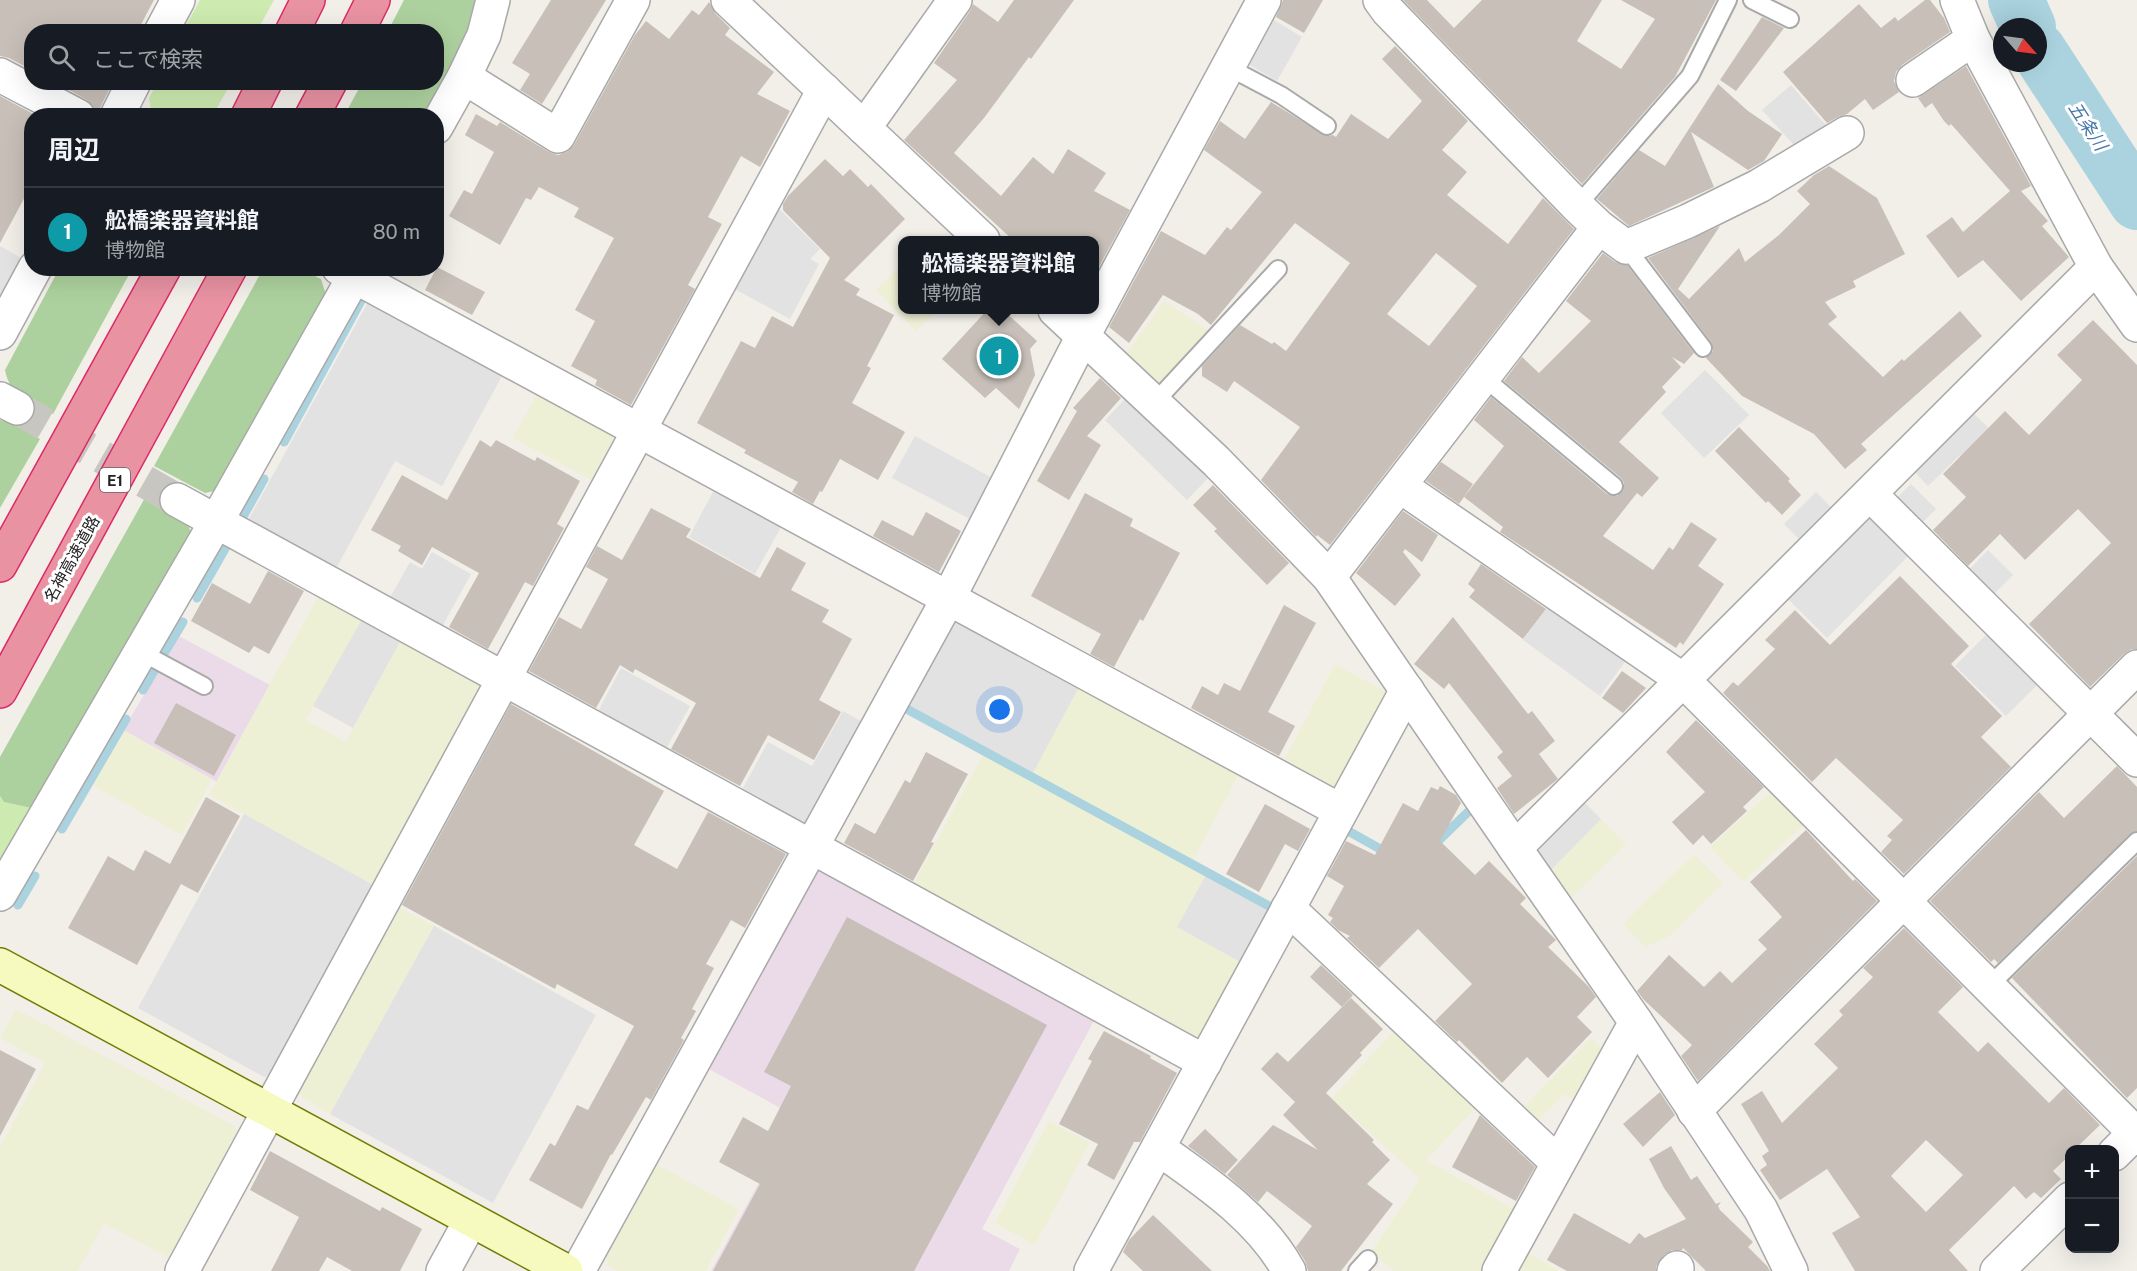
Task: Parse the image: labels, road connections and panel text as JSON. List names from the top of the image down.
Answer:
{
  "streets": {
    "highway": ["E1", "名神高速道路"]
  },
  "water": ["五条川"],
  "north": "bottom right",
  "page": {
    "search": "ここで検索",
    "heading": "周辺",
    "list": [
      {
        "mark": "1",
        "name": "舩橋楽器資料館",
        "note": "博物館",
        "value": "80 m"
      }
    ],
    "popup": ["舩橋楽器資料館", "博物館"],
    "pins": "1",
    "map_buttons": ["+", "−"]
  }
}
